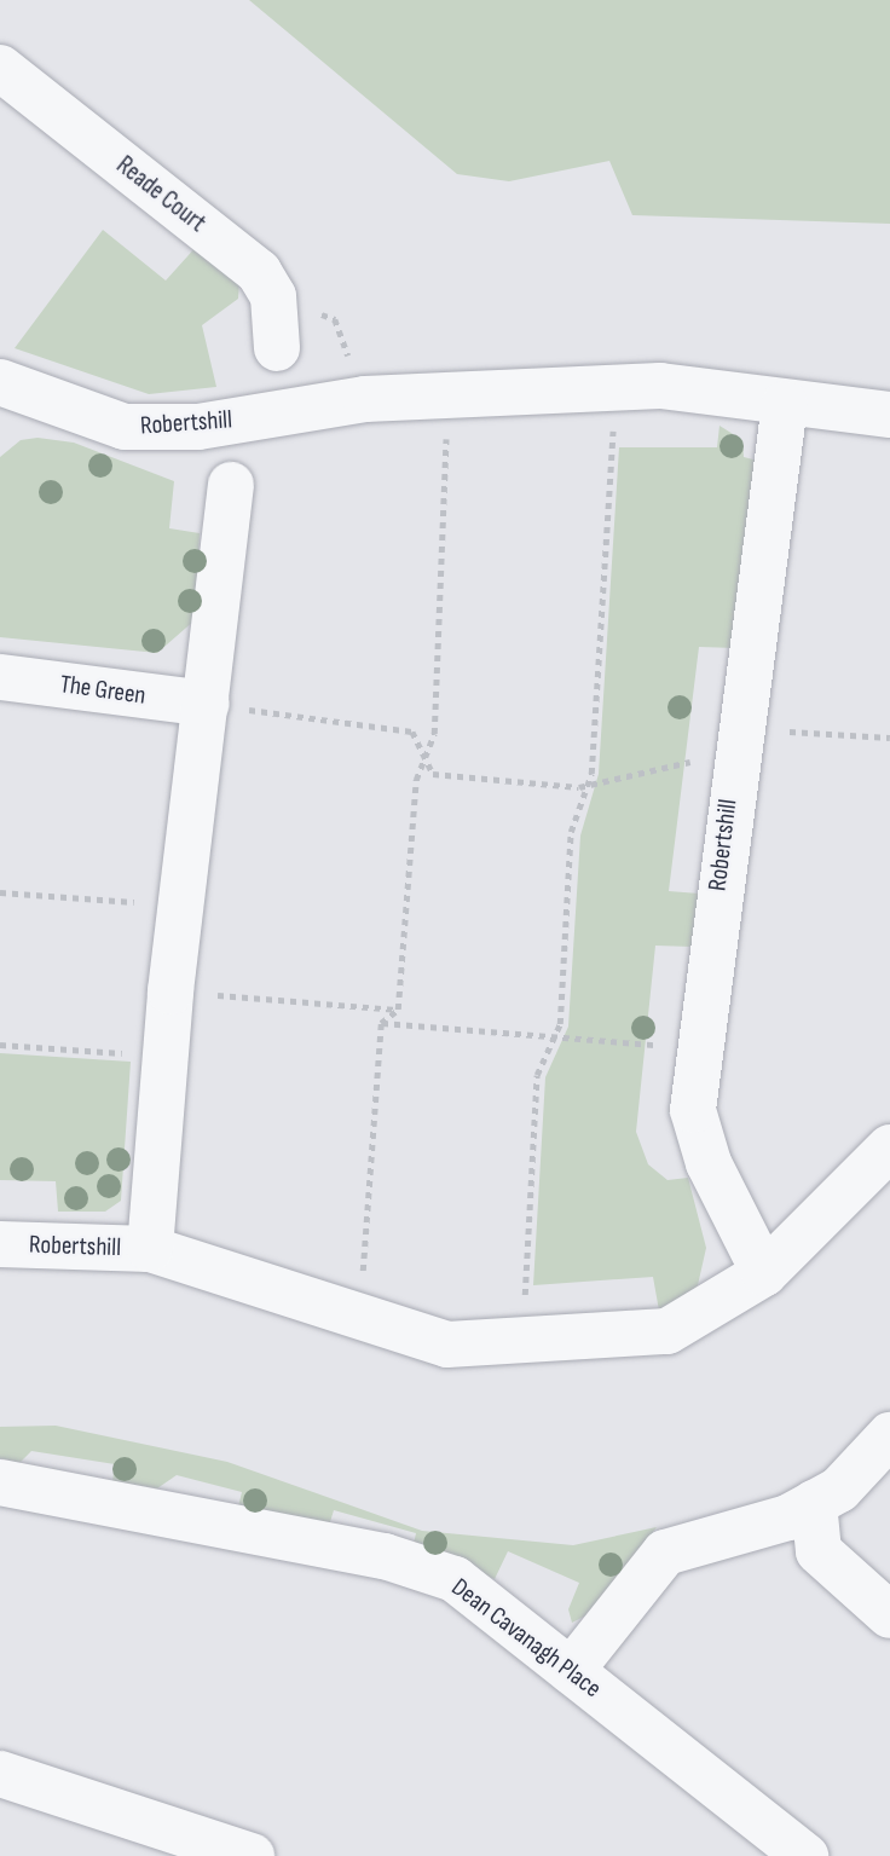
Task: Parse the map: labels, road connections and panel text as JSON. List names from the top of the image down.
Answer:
{
  "streets": {
    "street": [
      "Reade Court",
      "Robertshill",
      "The Green",
      "Dean Cavanagh Place"
    ]
  },
  "crossings": [
    ["Robertshill", "The Green"]
  ]
}
